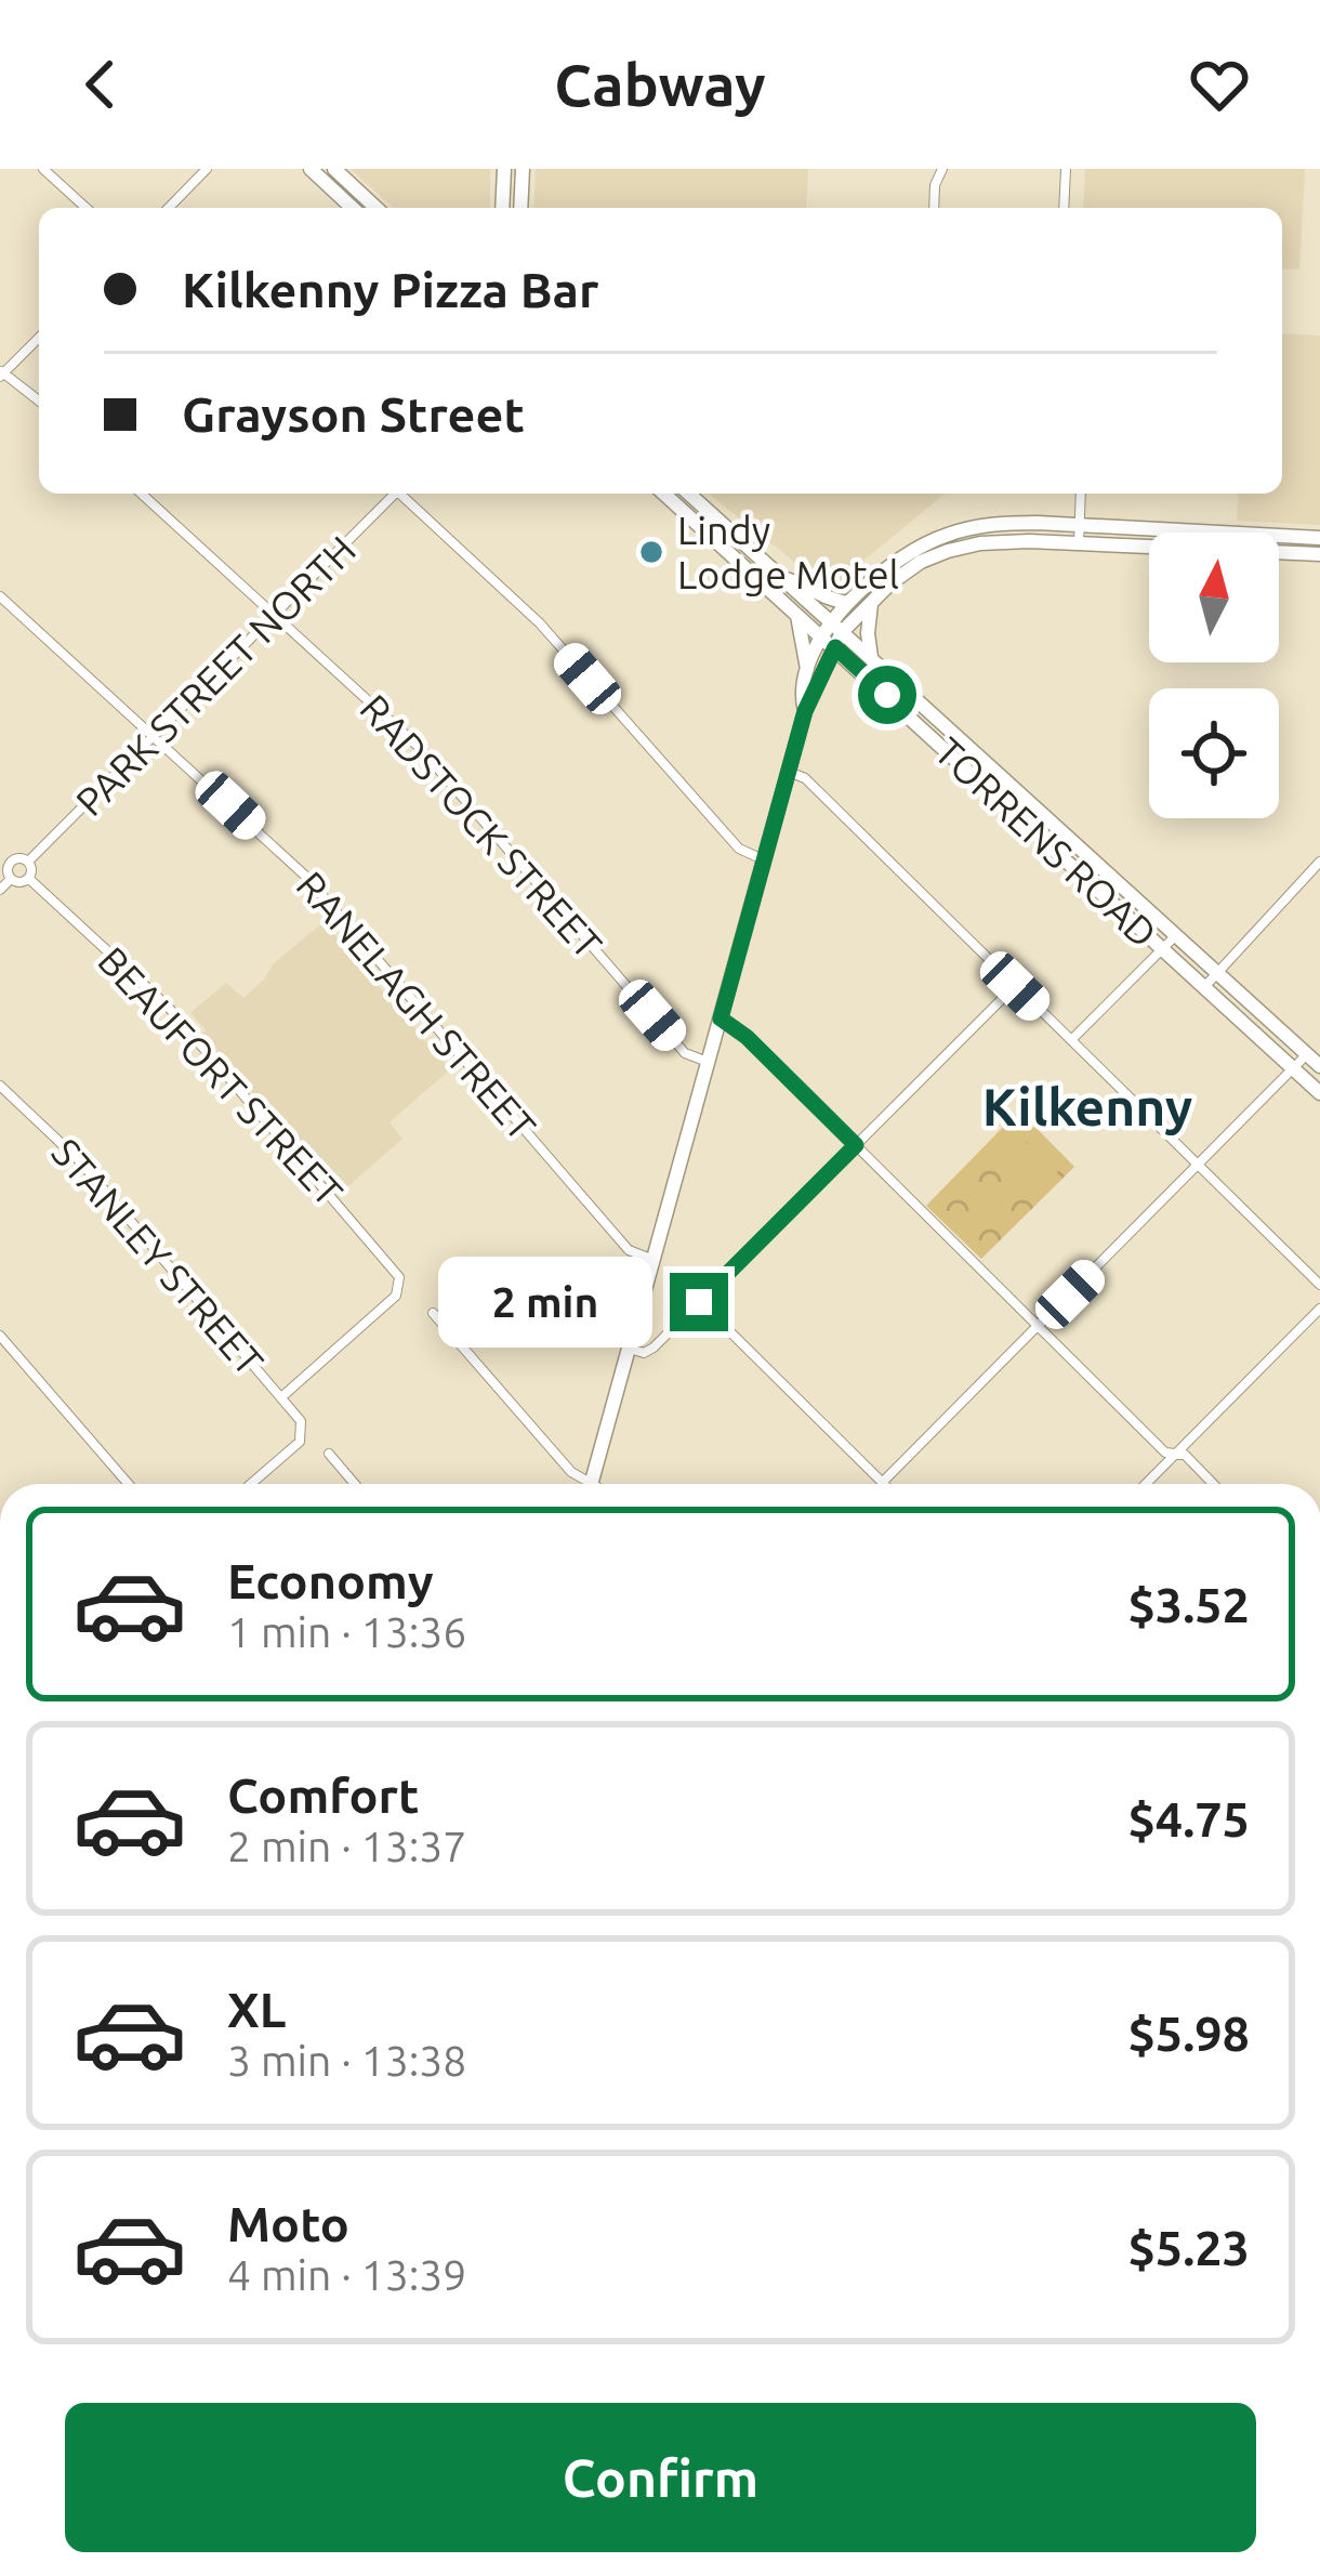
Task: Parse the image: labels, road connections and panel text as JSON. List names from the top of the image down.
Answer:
{
  "streets": {
    "main road": ["TORRENS ROAD"],
    "street": [
      "PARK STREET NORTH",
      "RADSTOCK STREET",
      "RANELAGH STREET",
      "BEAUFORT STREET",
      "STANLEY STREET"
    ]
  },
  "crossings": [
    ["PARK STREET NORTH", "RADSTOCK STREET"],
    ["PARK STREET NORTH", "RANELAGH STREET"],
    ["PARK STREET NORTH", "BEAUFORT STREET"],
    ["BEAUFORT STREET", "STANLEY STREET"]
  ],
  "districts": ["Kilkenny"],
  "places": ["Lindy Lodge Motel"],
  "north": "top",
  "page": {
    "header": "Cabway",
    "banner": ["Kilkenny Pizza Bar", "Grayson Street"],
    "bubble": "2 min",
    "list": [
      {
        "name": "Economy",
        "note": "1 min · 13:36",
        "value": "$3.52"
      },
      {
        "name": "Comfort",
        "note": "2 min · 13:37",
        "value": "$4.75"
      },
      {
        "name": "XL",
        "note": "3 min · 13:38",
        "value": "$5.98"
      },
      {
        "name": "Moto",
        "note": "4 min · 13:39",
        "value": "$5.23"
      }
    ],
    "buttons": "Confirm"
  }
}
